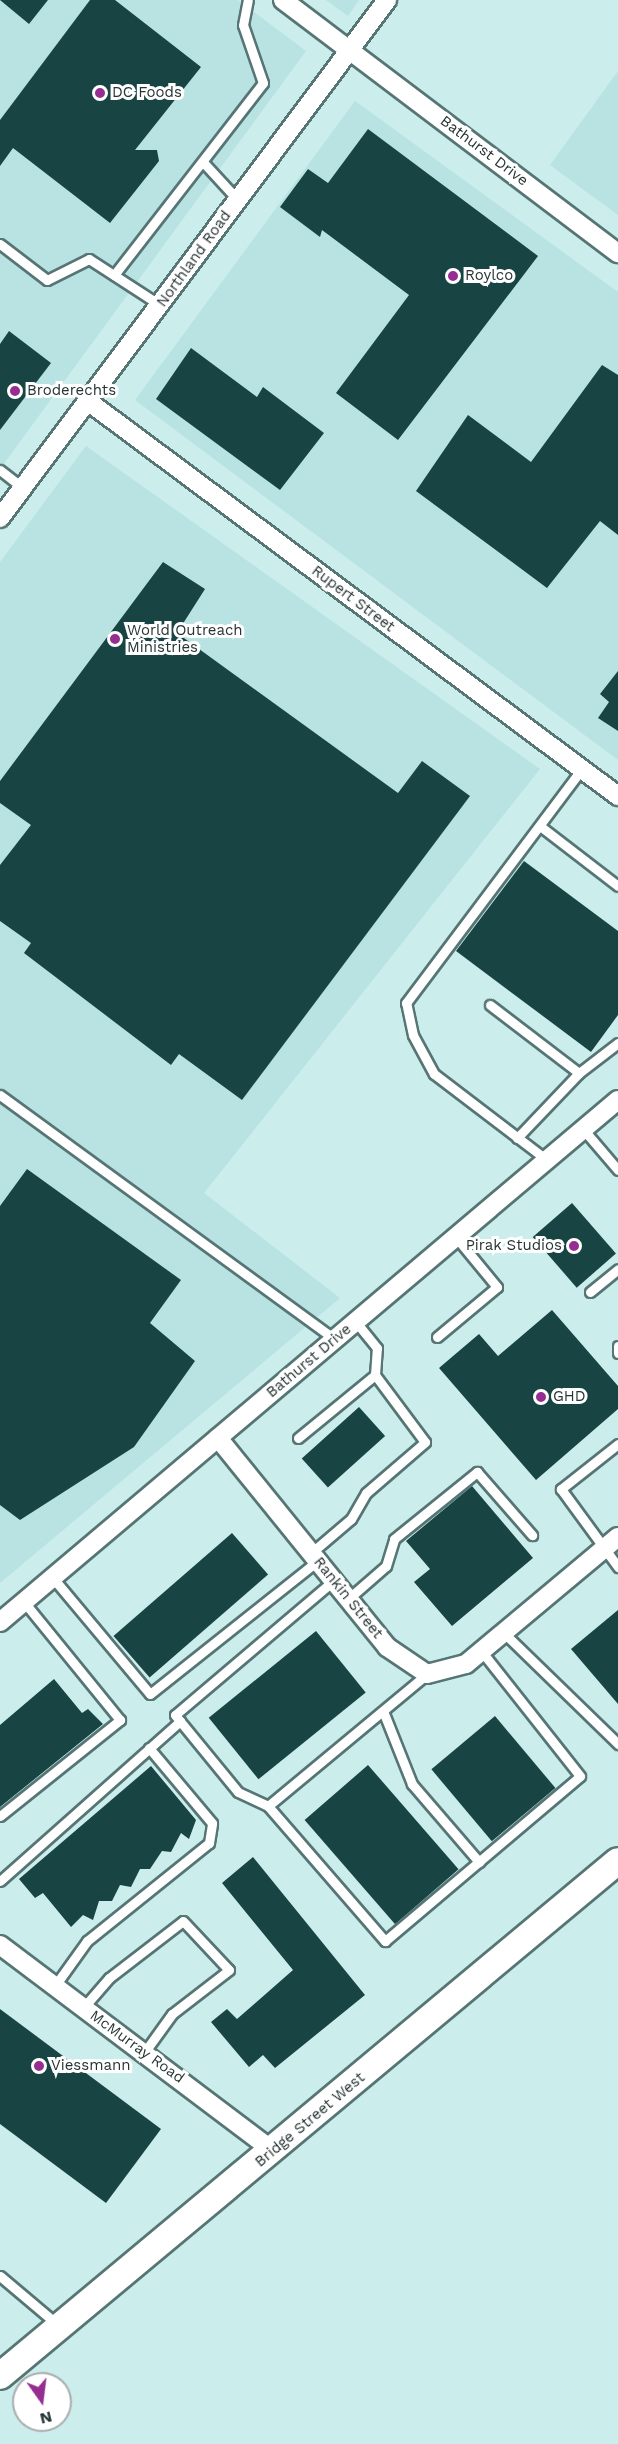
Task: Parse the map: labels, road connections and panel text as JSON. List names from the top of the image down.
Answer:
{
  "streets": {
    "street": [
      "Bathurst Drive",
      "Northland Road",
      "Rupert Street",
      "Rankin Street",
      "McMurray Road",
      "Bridge Street West"
    ]
  },
  "crossings": [
    ["Bathurst Drive", "Northland Road"],
    ["Bathurst Drive", "Rankin Street"],
    ["Northland Road", "Rupert Street"],
    ["McMurray Road", "Bridge Street West"]
  ],
  "places": [
    "DC Foods",
    "Roylco",
    "Broderechts",
    "World Outreach Ministries",
    "Pirak Studios",
    "GHD",
    "Viessmann"
  ],
  "north": "bottom"
}
